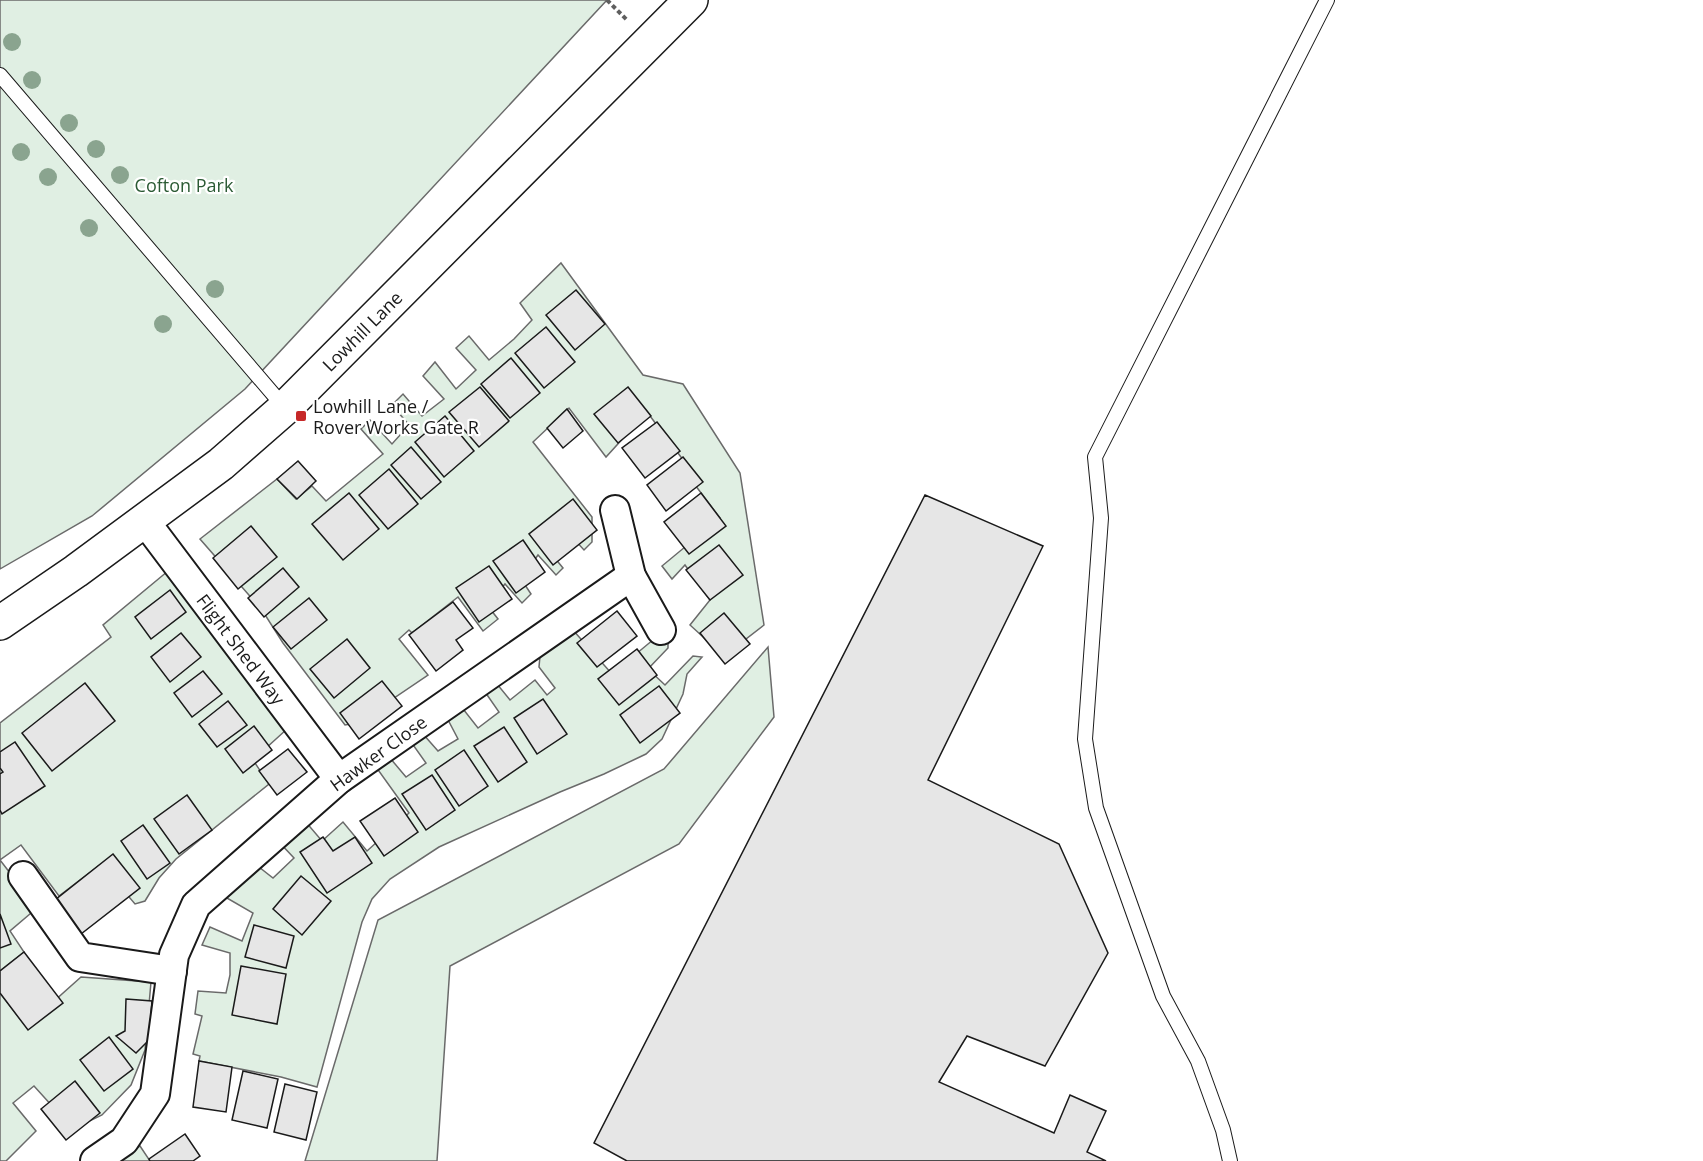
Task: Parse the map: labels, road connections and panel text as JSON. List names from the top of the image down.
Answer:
{
  "streets": {
    "street": ["Lowhill Lane", "Flight Shed Way", "Hawker Close"]
  },
  "crossings": [
    ["Lowhill Lane", "Flight Shed Way"],
    ["Flight Shed Way", "Hawker Close"]
  ],
  "parks": ["Cofton Park"],
  "places": {
    "transit": ["Lowhill Lane / Rover Works Gate R"]
  }
}
